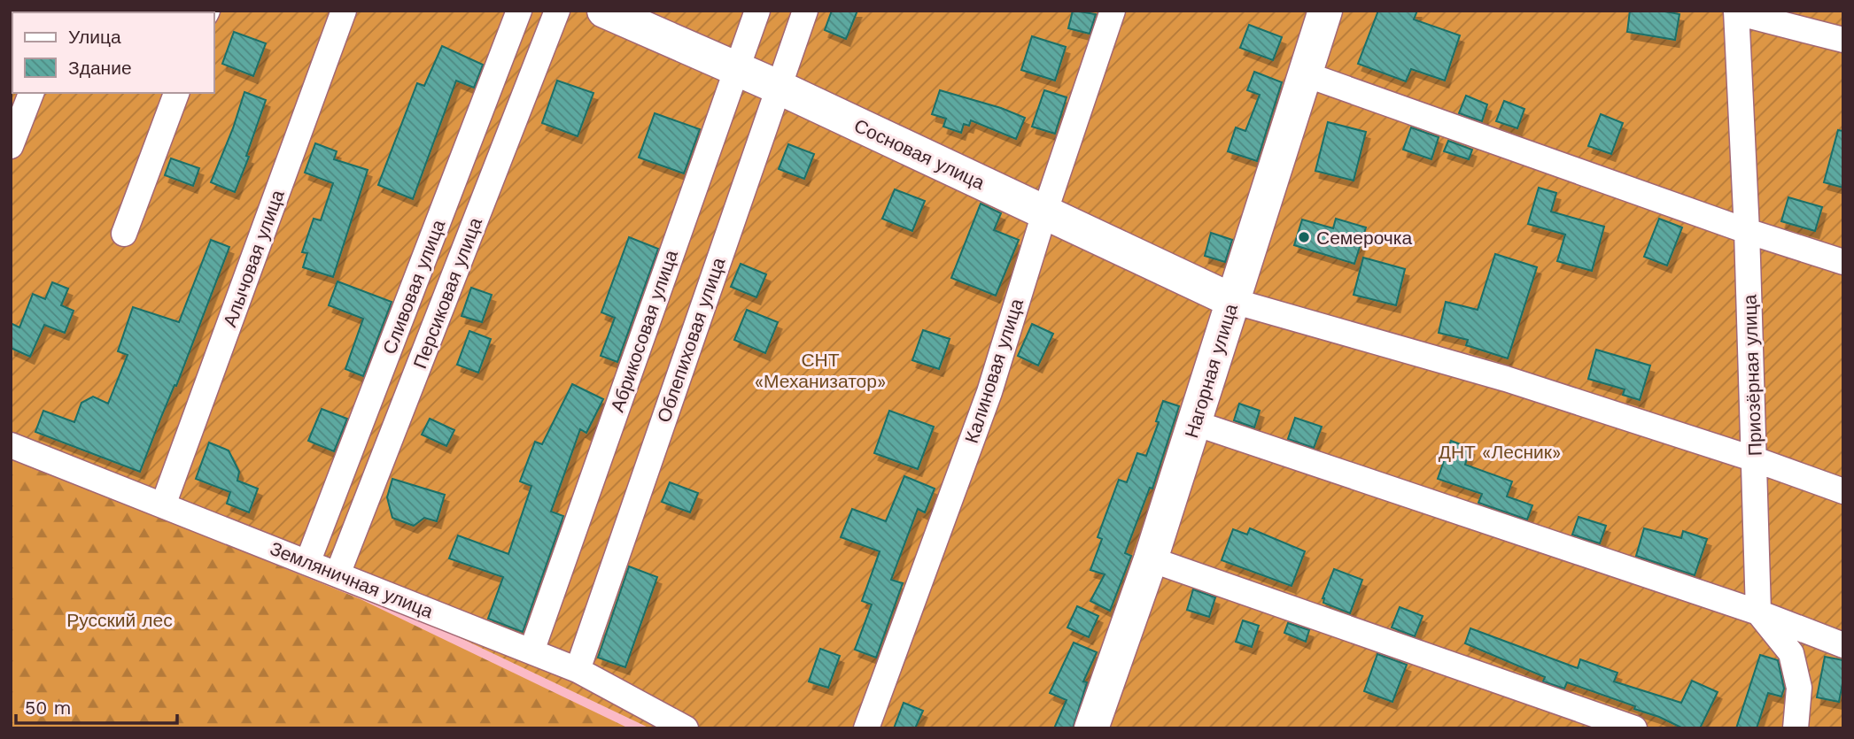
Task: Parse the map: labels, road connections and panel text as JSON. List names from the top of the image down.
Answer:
{
  "streets": {
    "street": [
      "Сосновая улица",
      "Алычовая улица",
      "Сливовая улица",
      "Персиковая улица",
      "Абрикосовая улица",
      "Облепиховая улица",
      "Калиновая улица",
      "Нагорная улица",
      "Приозёрная улица",
      "Земляничная улица"
    ]
  },
  "crossings": [
    ["Сосновая улица", "Абрикосовая улица"],
    ["Сосновая улица", "Облепиховая улица"],
    ["Сосновая улица", "Калиновая улица"],
    ["Сосновая улица", "Нагорная улица"],
    ["Алычовая улица", "Земляничная улица"],
    ["Сливовая улица", "Земляничная улица"],
    ["Персиковая улица", "Земляничная улица"],
    ["Абрикосовая улица", "Земляничная улица"],
    ["Облепиховая улица", "Земляничная улица"]
  ],
  "parks": ["СНТ «Механизатор»", "ДНТ «Лесник»", "Русский лес"],
  "places": ["Семерочка"],
  "legend": ["Улица", "Здание"],
  "scale_bar": "50 m"
}
